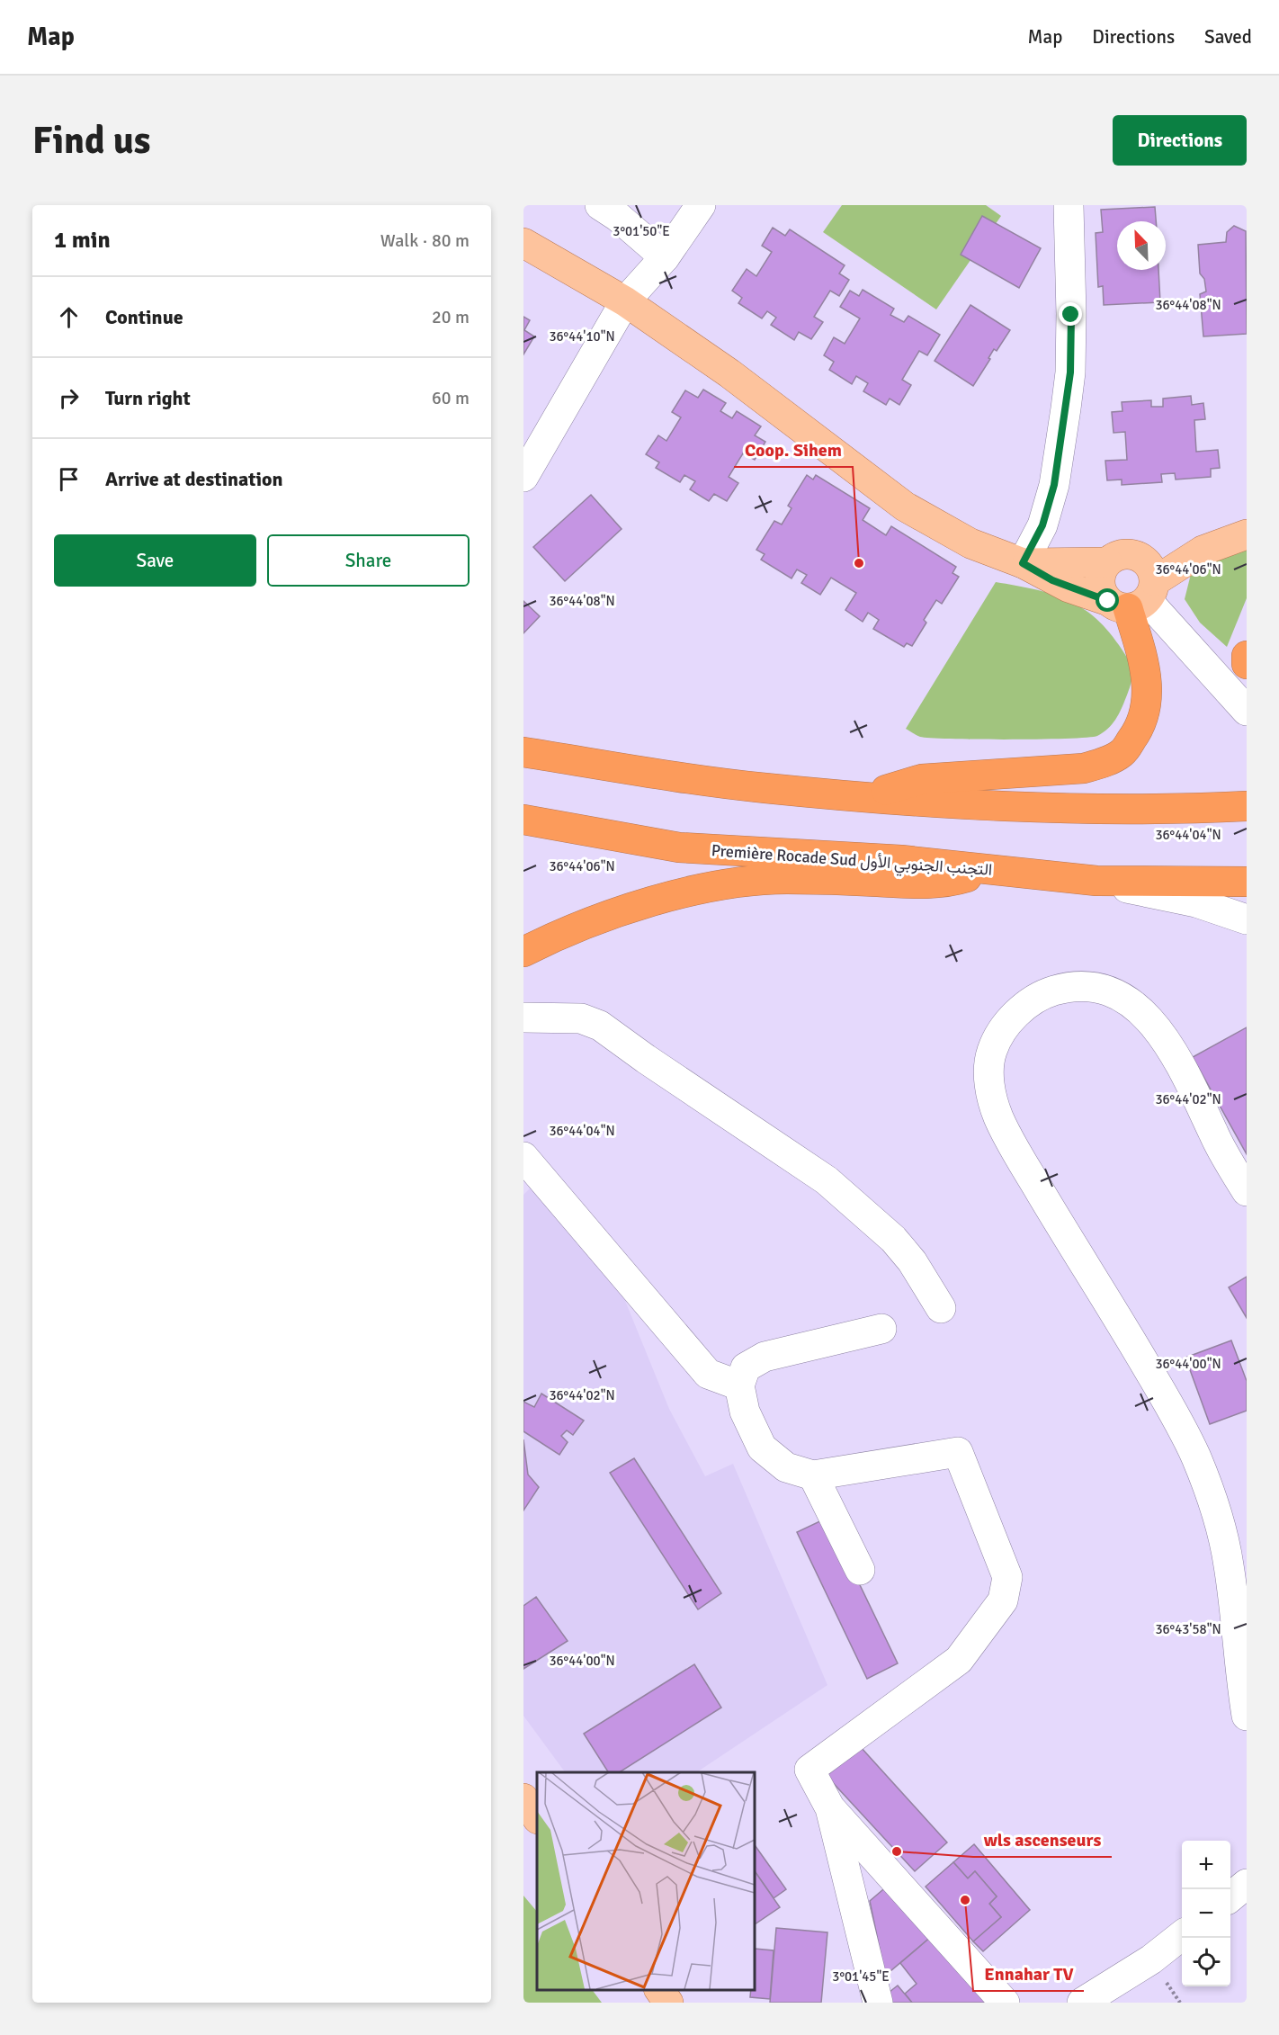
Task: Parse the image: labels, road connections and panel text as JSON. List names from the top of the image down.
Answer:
{
  "streets": {
    "highway": ["Première Rocade Sud التجنب الجنوبي الأول"]
  },
  "places": ["Coop. Sihem", "wls ascenseurs", "Ennahar TV"],
  "north": "top left",
  "page": {
    "header": "Map",
    "nav": ["Map", "Directions", "Saved"],
    "buttons": [
      "Directions",
      ["Save", "Share"]
    ],
    "title": "Find us",
    "heading": ["1 min", "Walk · 80 m"],
    "list": [
      ["Continue", "20 m"],
      ["Turn right", "60 m"],
      "Arrive at destination"
    ],
    "map_buttons": ["+", "−"]
  },
  "coordinates": [
    "3°01'50\"E",
    "36°44'08\"N",
    "36°44'10\"N",
    "36°44'06\"N",
    "36°44'04\"N",
    "36°44'02\"N",
    "36°44'00\"N",
    "36°43'58\"N",
    "3°01'45\"E"
  ]
}
